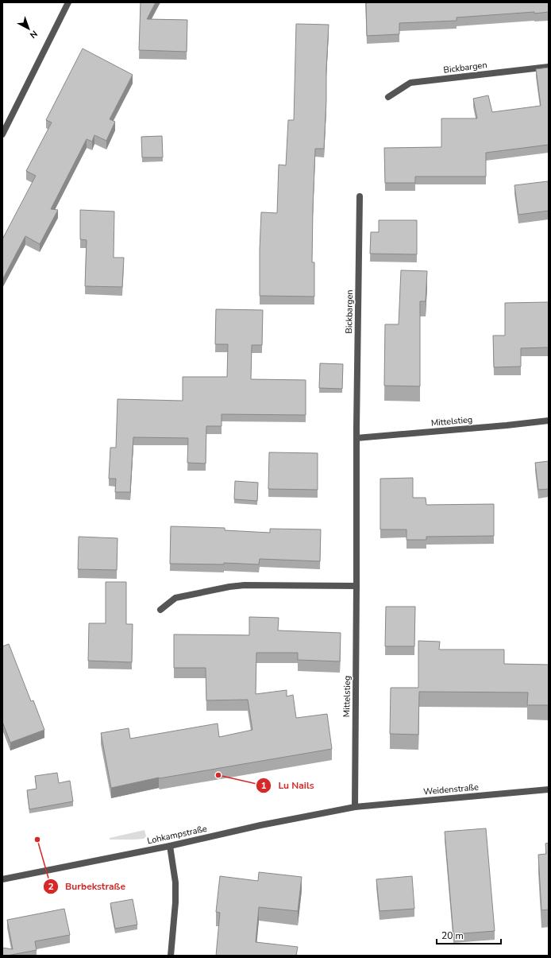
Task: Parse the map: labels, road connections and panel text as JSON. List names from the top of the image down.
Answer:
{
  "streets": {
    "street": [
      "Bickbargen",
      "Mittelstieg",
      "Weidenstraße",
      "Lohkampstraße"
    ]
  },
  "crossings": [
    ["Bickbargen", "Mittelstieg"],
    ["Mittelstieg", "Weidenstraße"],
    ["Mittelstieg", "Lohkampstraße"],
    ["Weidenstraße", "Lohkampstraße"]
  ],
  "places": ["Lu Nails", "Burbekstraße"],
  "scale_bar": "20 m",
  "north": "bottom right"
}
